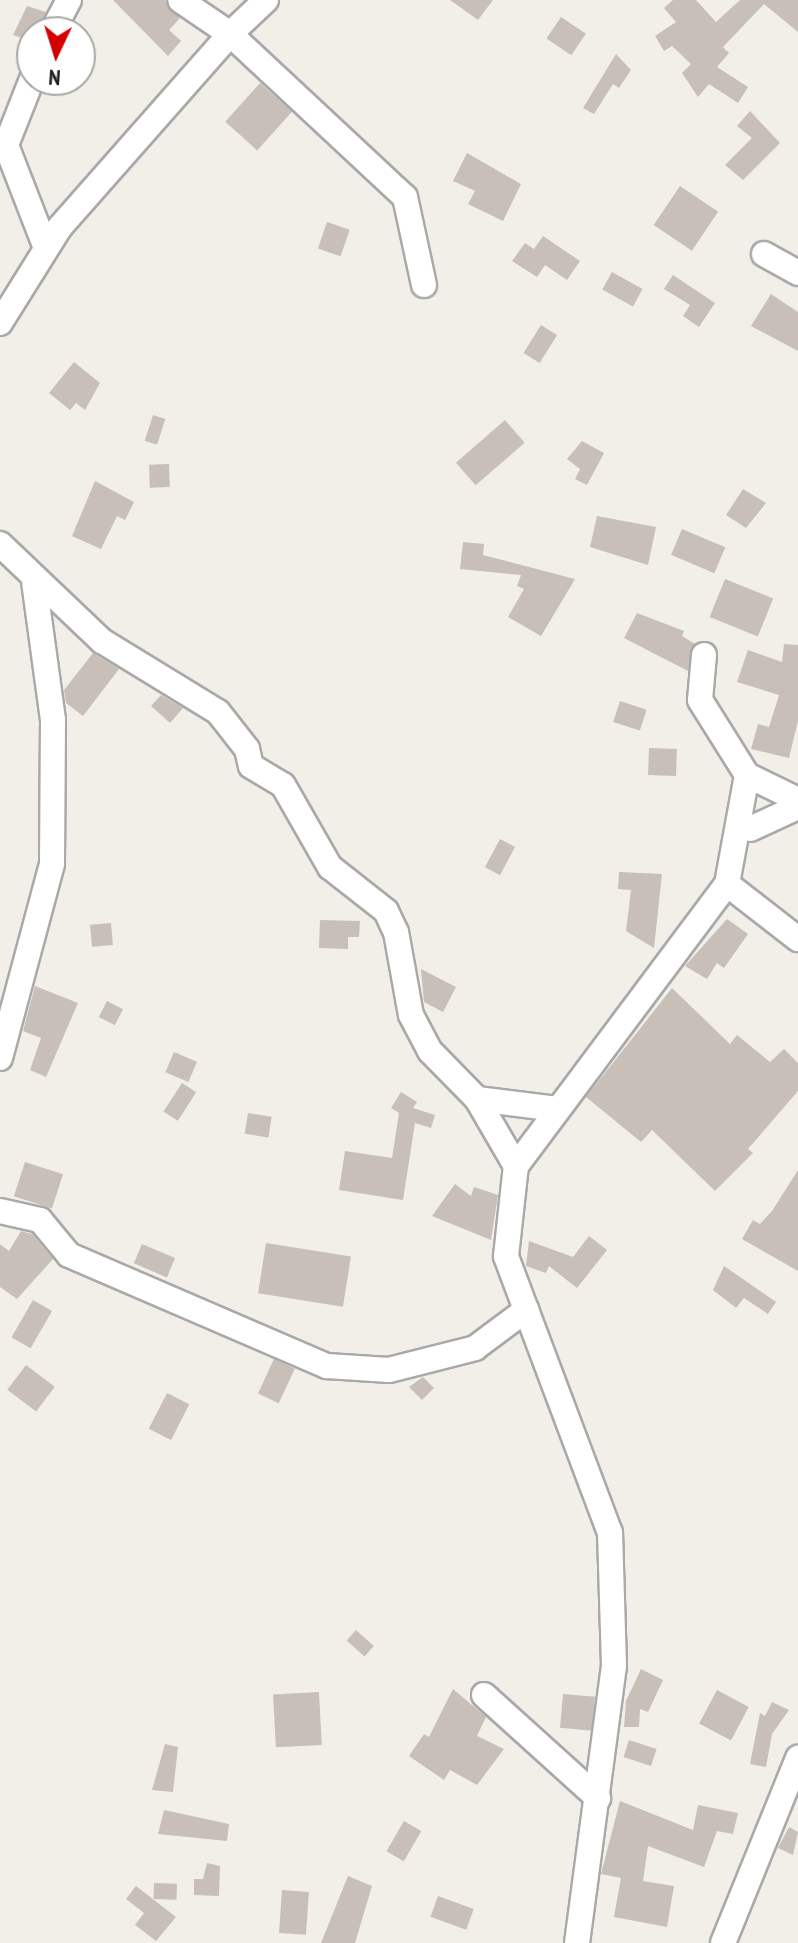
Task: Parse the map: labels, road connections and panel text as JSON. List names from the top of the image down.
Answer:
{
  "north": "bottom"
}
